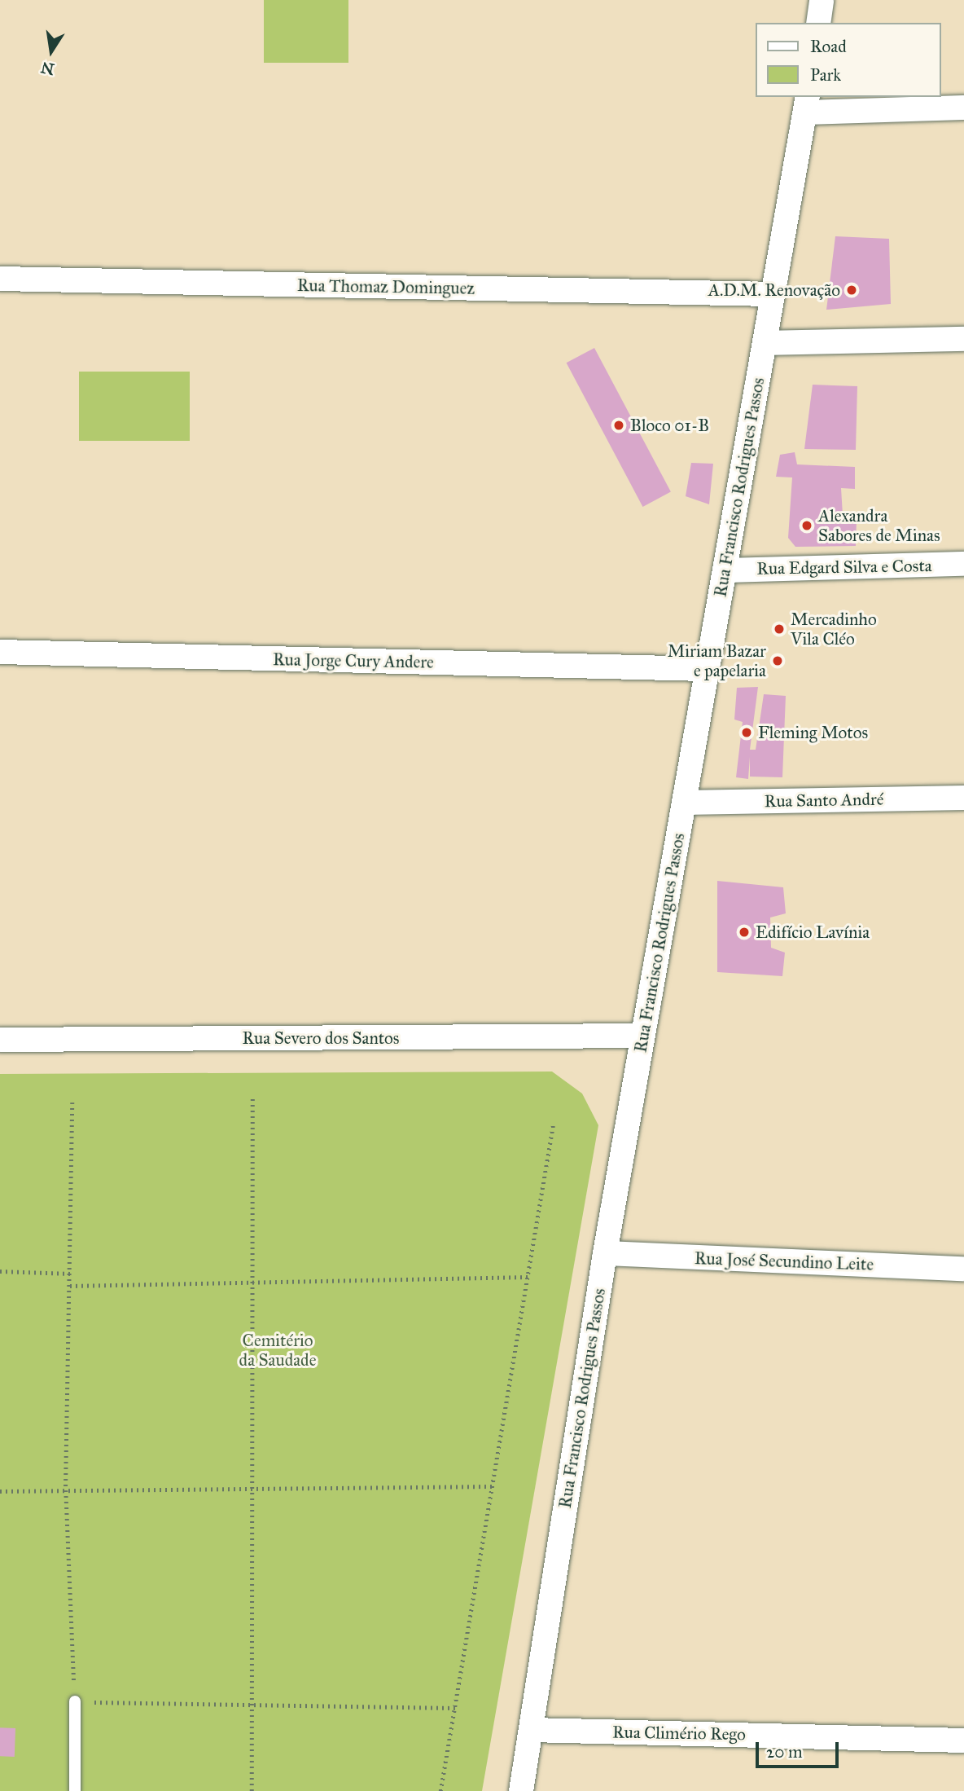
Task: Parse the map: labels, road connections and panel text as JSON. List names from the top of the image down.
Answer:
{
  "streets": {
    "street": [
      "Rua Thomaz Dominguez",
      "Rua Francisco Rodrigues Passos",
      "Rua Edgard Silva e Costa",
      "Rua Jorge Cury Andere",
      "Rua Santo André",
      "Rua Severo dos Santos",
      "Rua José Secundino Leite",
      "Rua Climério Rego"
    ]
  },
  "crossings": [
    ["Rua Thomaz Dominguez", "Rua Francisco Rodrigues Passos"],
    ["Rua Francisco Rodrigues Passos", "Rua Edgard Silva e Costa"],
    ["Rua Francisco Rodrigues Passos", "Rua Jorge Cury Andere"],
    ["Rua Francisco Rodrigues Passos", "Rua Santo André"],
    ["Rua Francisco Rodrigues Passos", "Rua Severo dos Santos"],
    ["Rua Francisco Rodrigues Passos", "Rua José Secundino Leite"],
    ["Rua Francisco Rodrigues Passos", "Rua Climério Rego"]
  ],
  "parks": ["Cemitério da Saudade"],
  "places": [
    "A.D.M. Renovação",
    "Bloco 01-B",
    "Alexandra Sabores de Minas",
    "Mercadinho Vila Cléo",
    "Miriam Bazar e papelaria",
    "Fleming Motos",
    "Edifício Lavínia"
  ],
  "legend": ["Road", "Park"],
  "scale_bar": "20 m",
  "north": "bottom"
}
